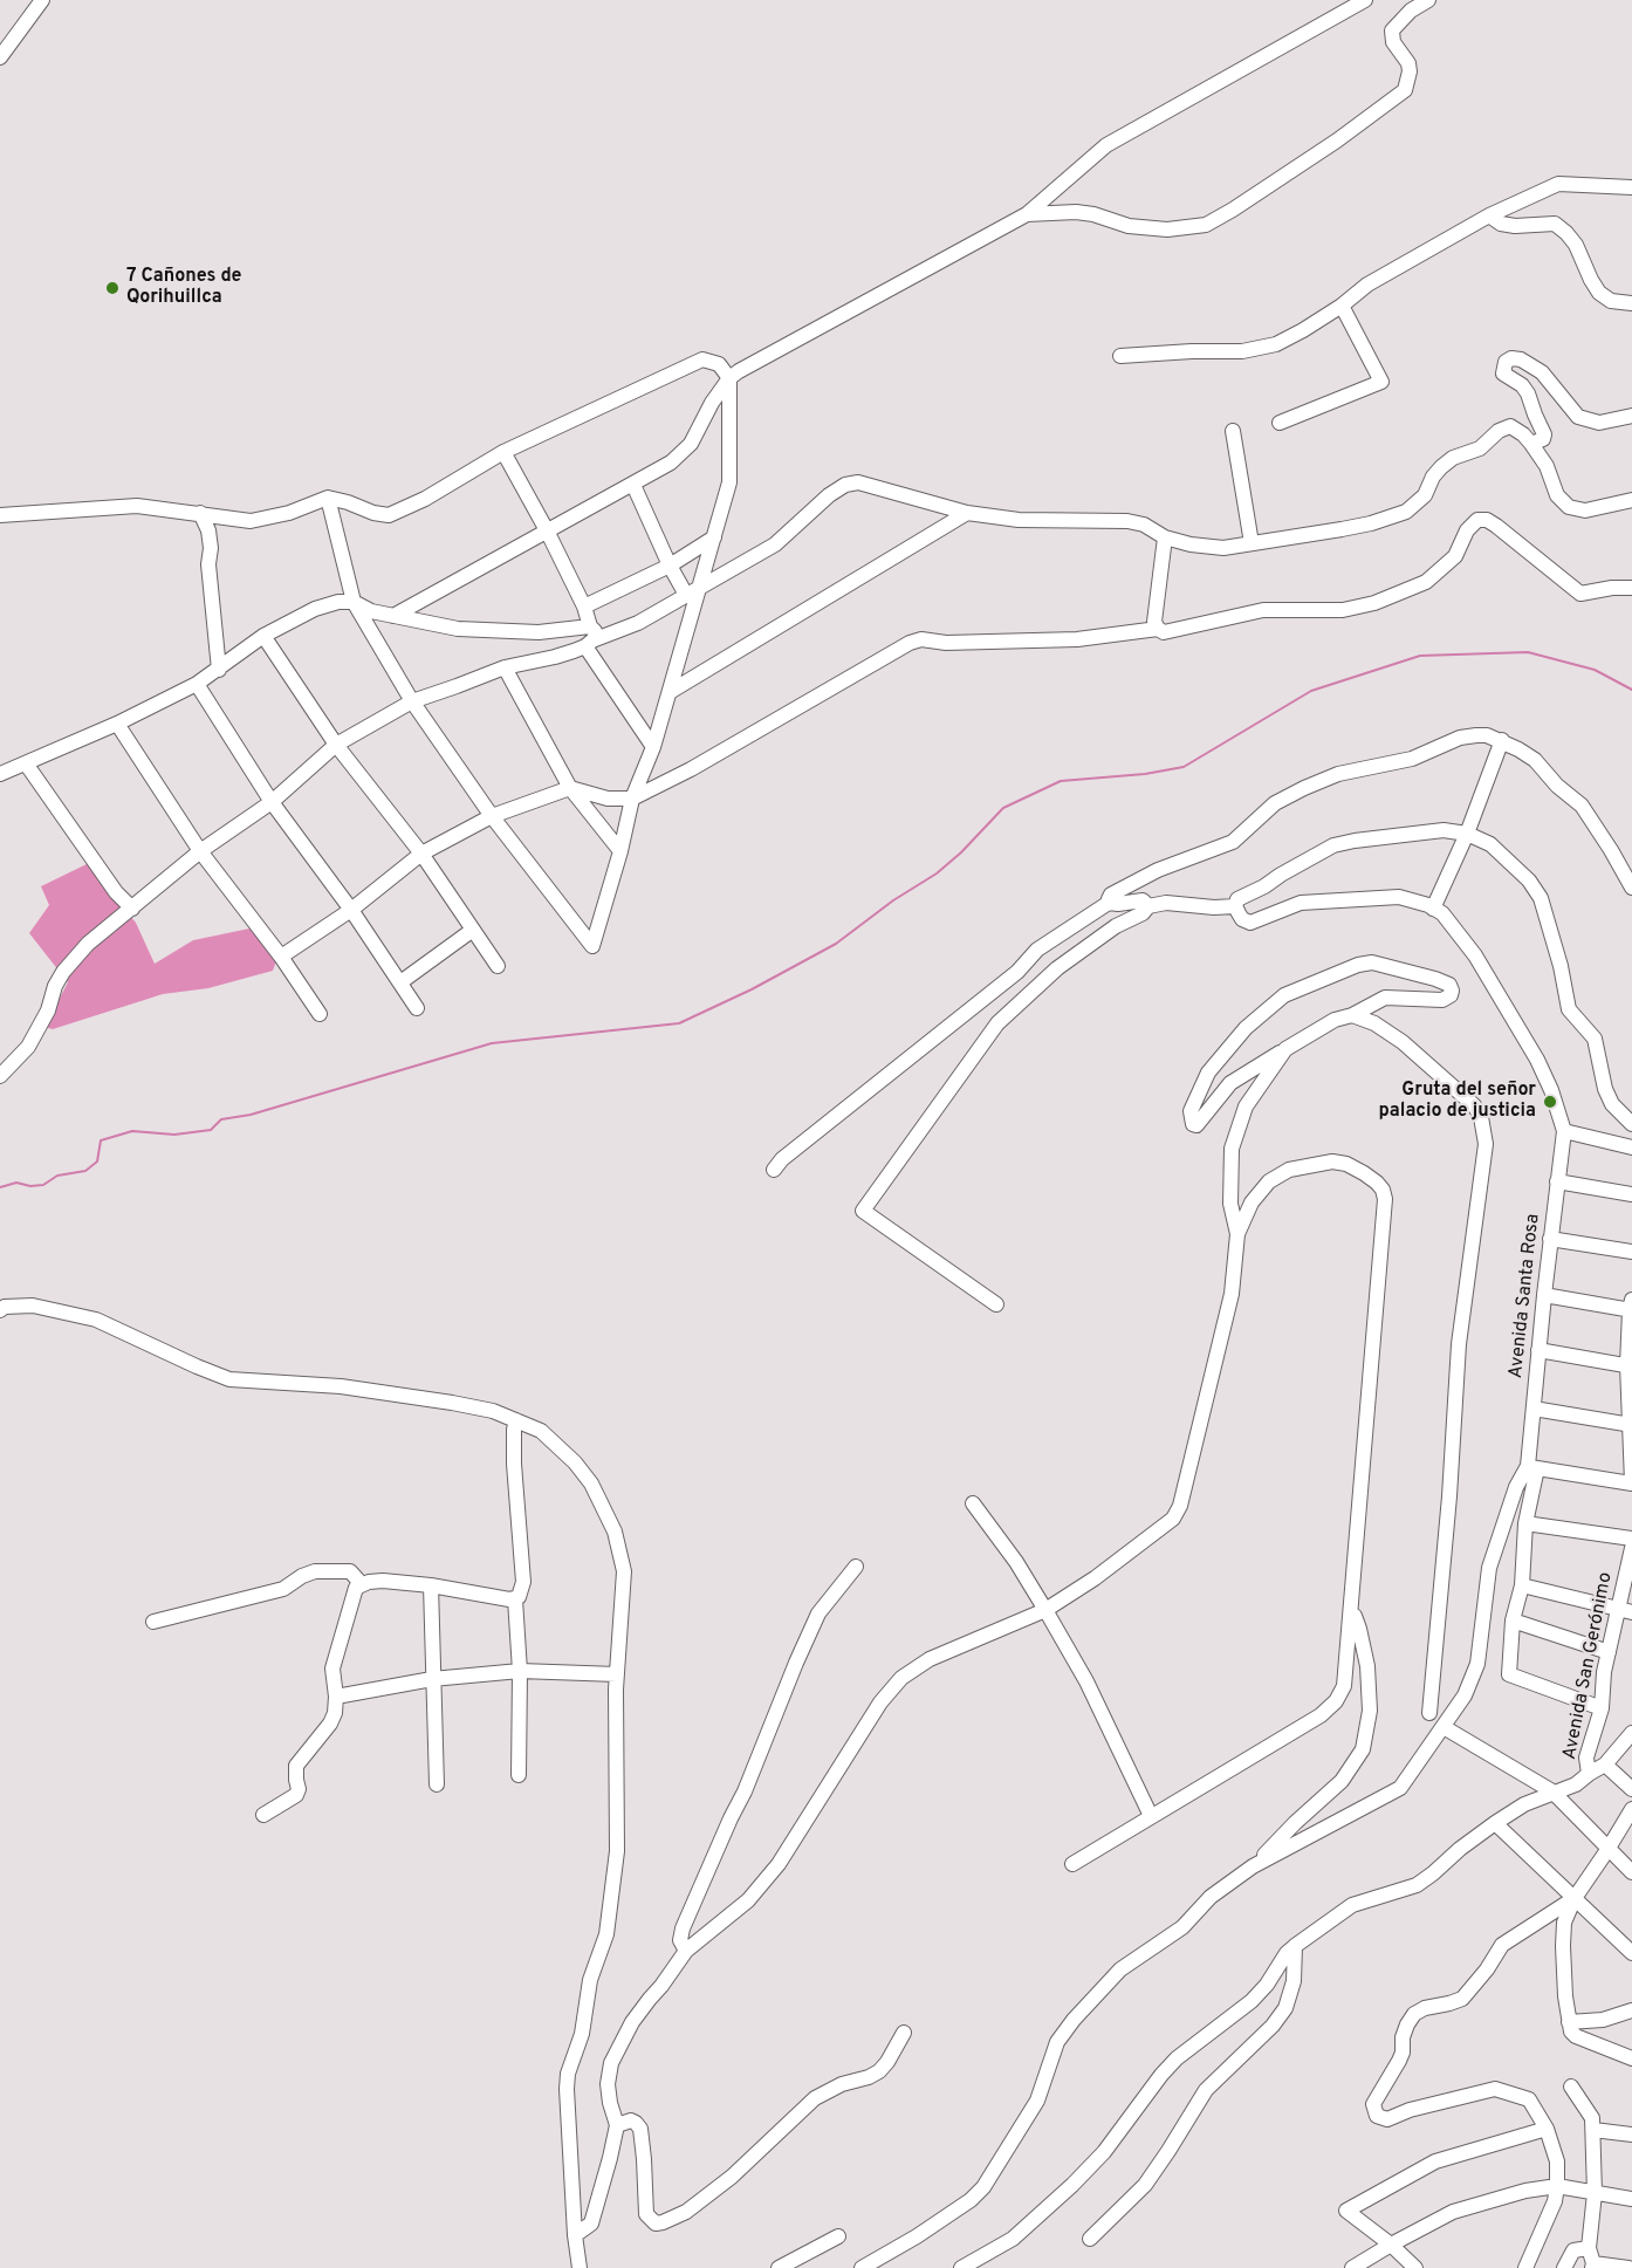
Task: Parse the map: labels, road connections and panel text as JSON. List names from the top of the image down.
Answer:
{
  "streets": {
    "street": ["Avenida Santa Rosa", "Avenida San Gerónimo"]
  },
  "places": ["7 Cañones de Qorihuillca", "Gruta del señor palacio de justicia"]
}
